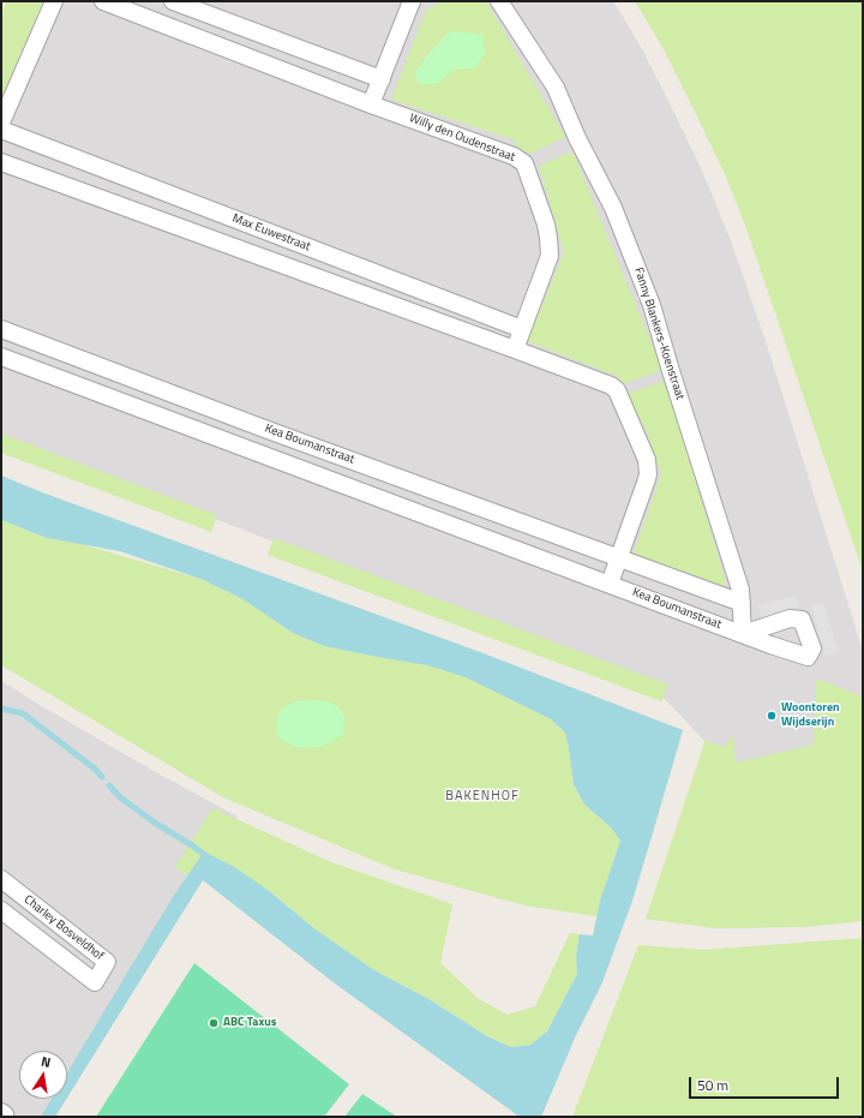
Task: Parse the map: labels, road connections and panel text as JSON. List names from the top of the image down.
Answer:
{
  "streets": {
    "street": [
      "Willy den Oudenstraat",
      "Max Euwestraat",
      "Fanny Blankers-Koenstraat",
      "Kea Boumanstraat",
      "Charley Bosveldhof"
    ]
  },
  "crossings": [
    ["Willy den Oudenstraat", "Max Euwestraat"],
    ["Fanny Blankers-Koenstraat", "Kea Boumanstraat"]
  ],
  "districts": ["BAKENHOF"],
  "places": ["Woontoren Wijdserijn", "ABC Taxus"],
  "scale_bar": "50 m",
  "north": "top"
}
